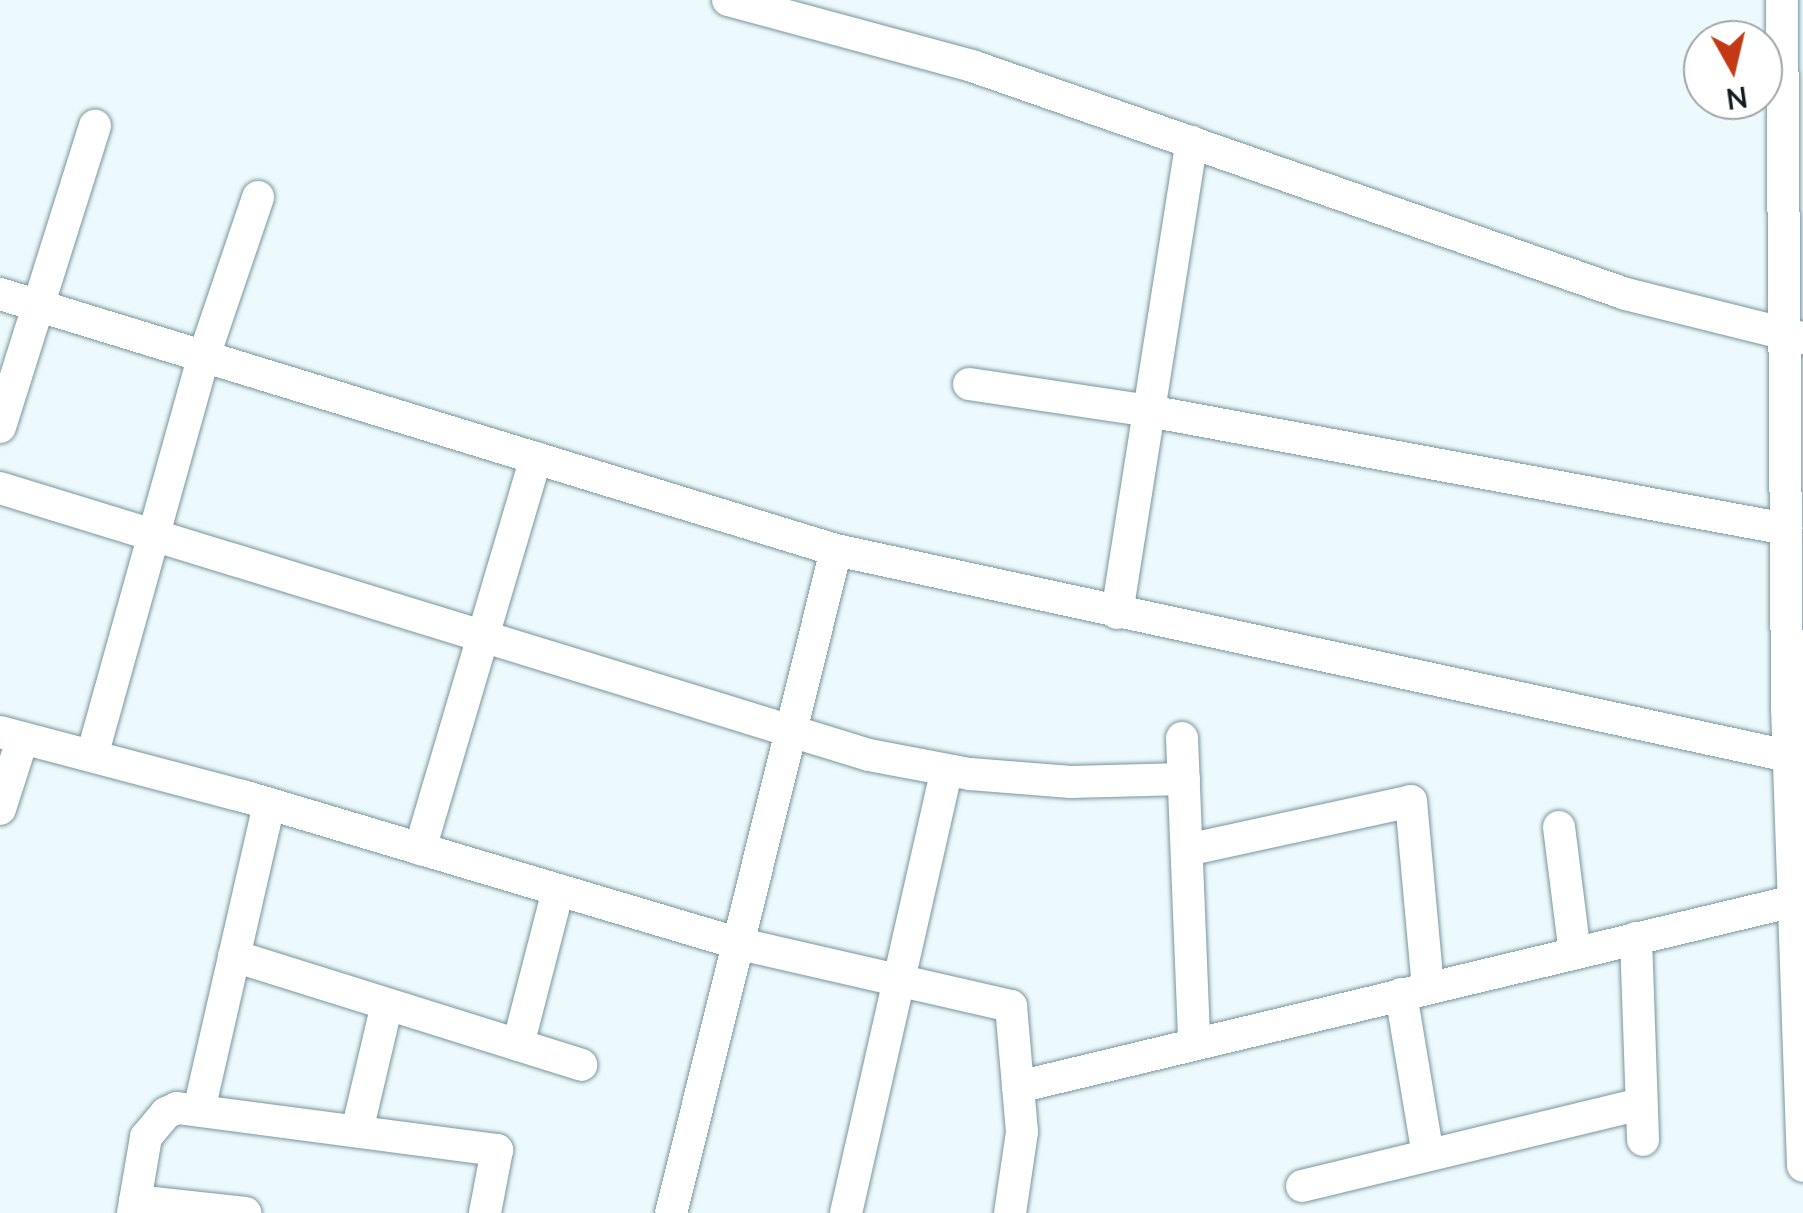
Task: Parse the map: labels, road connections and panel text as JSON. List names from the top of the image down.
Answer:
{
  "north": "bottom"
}
